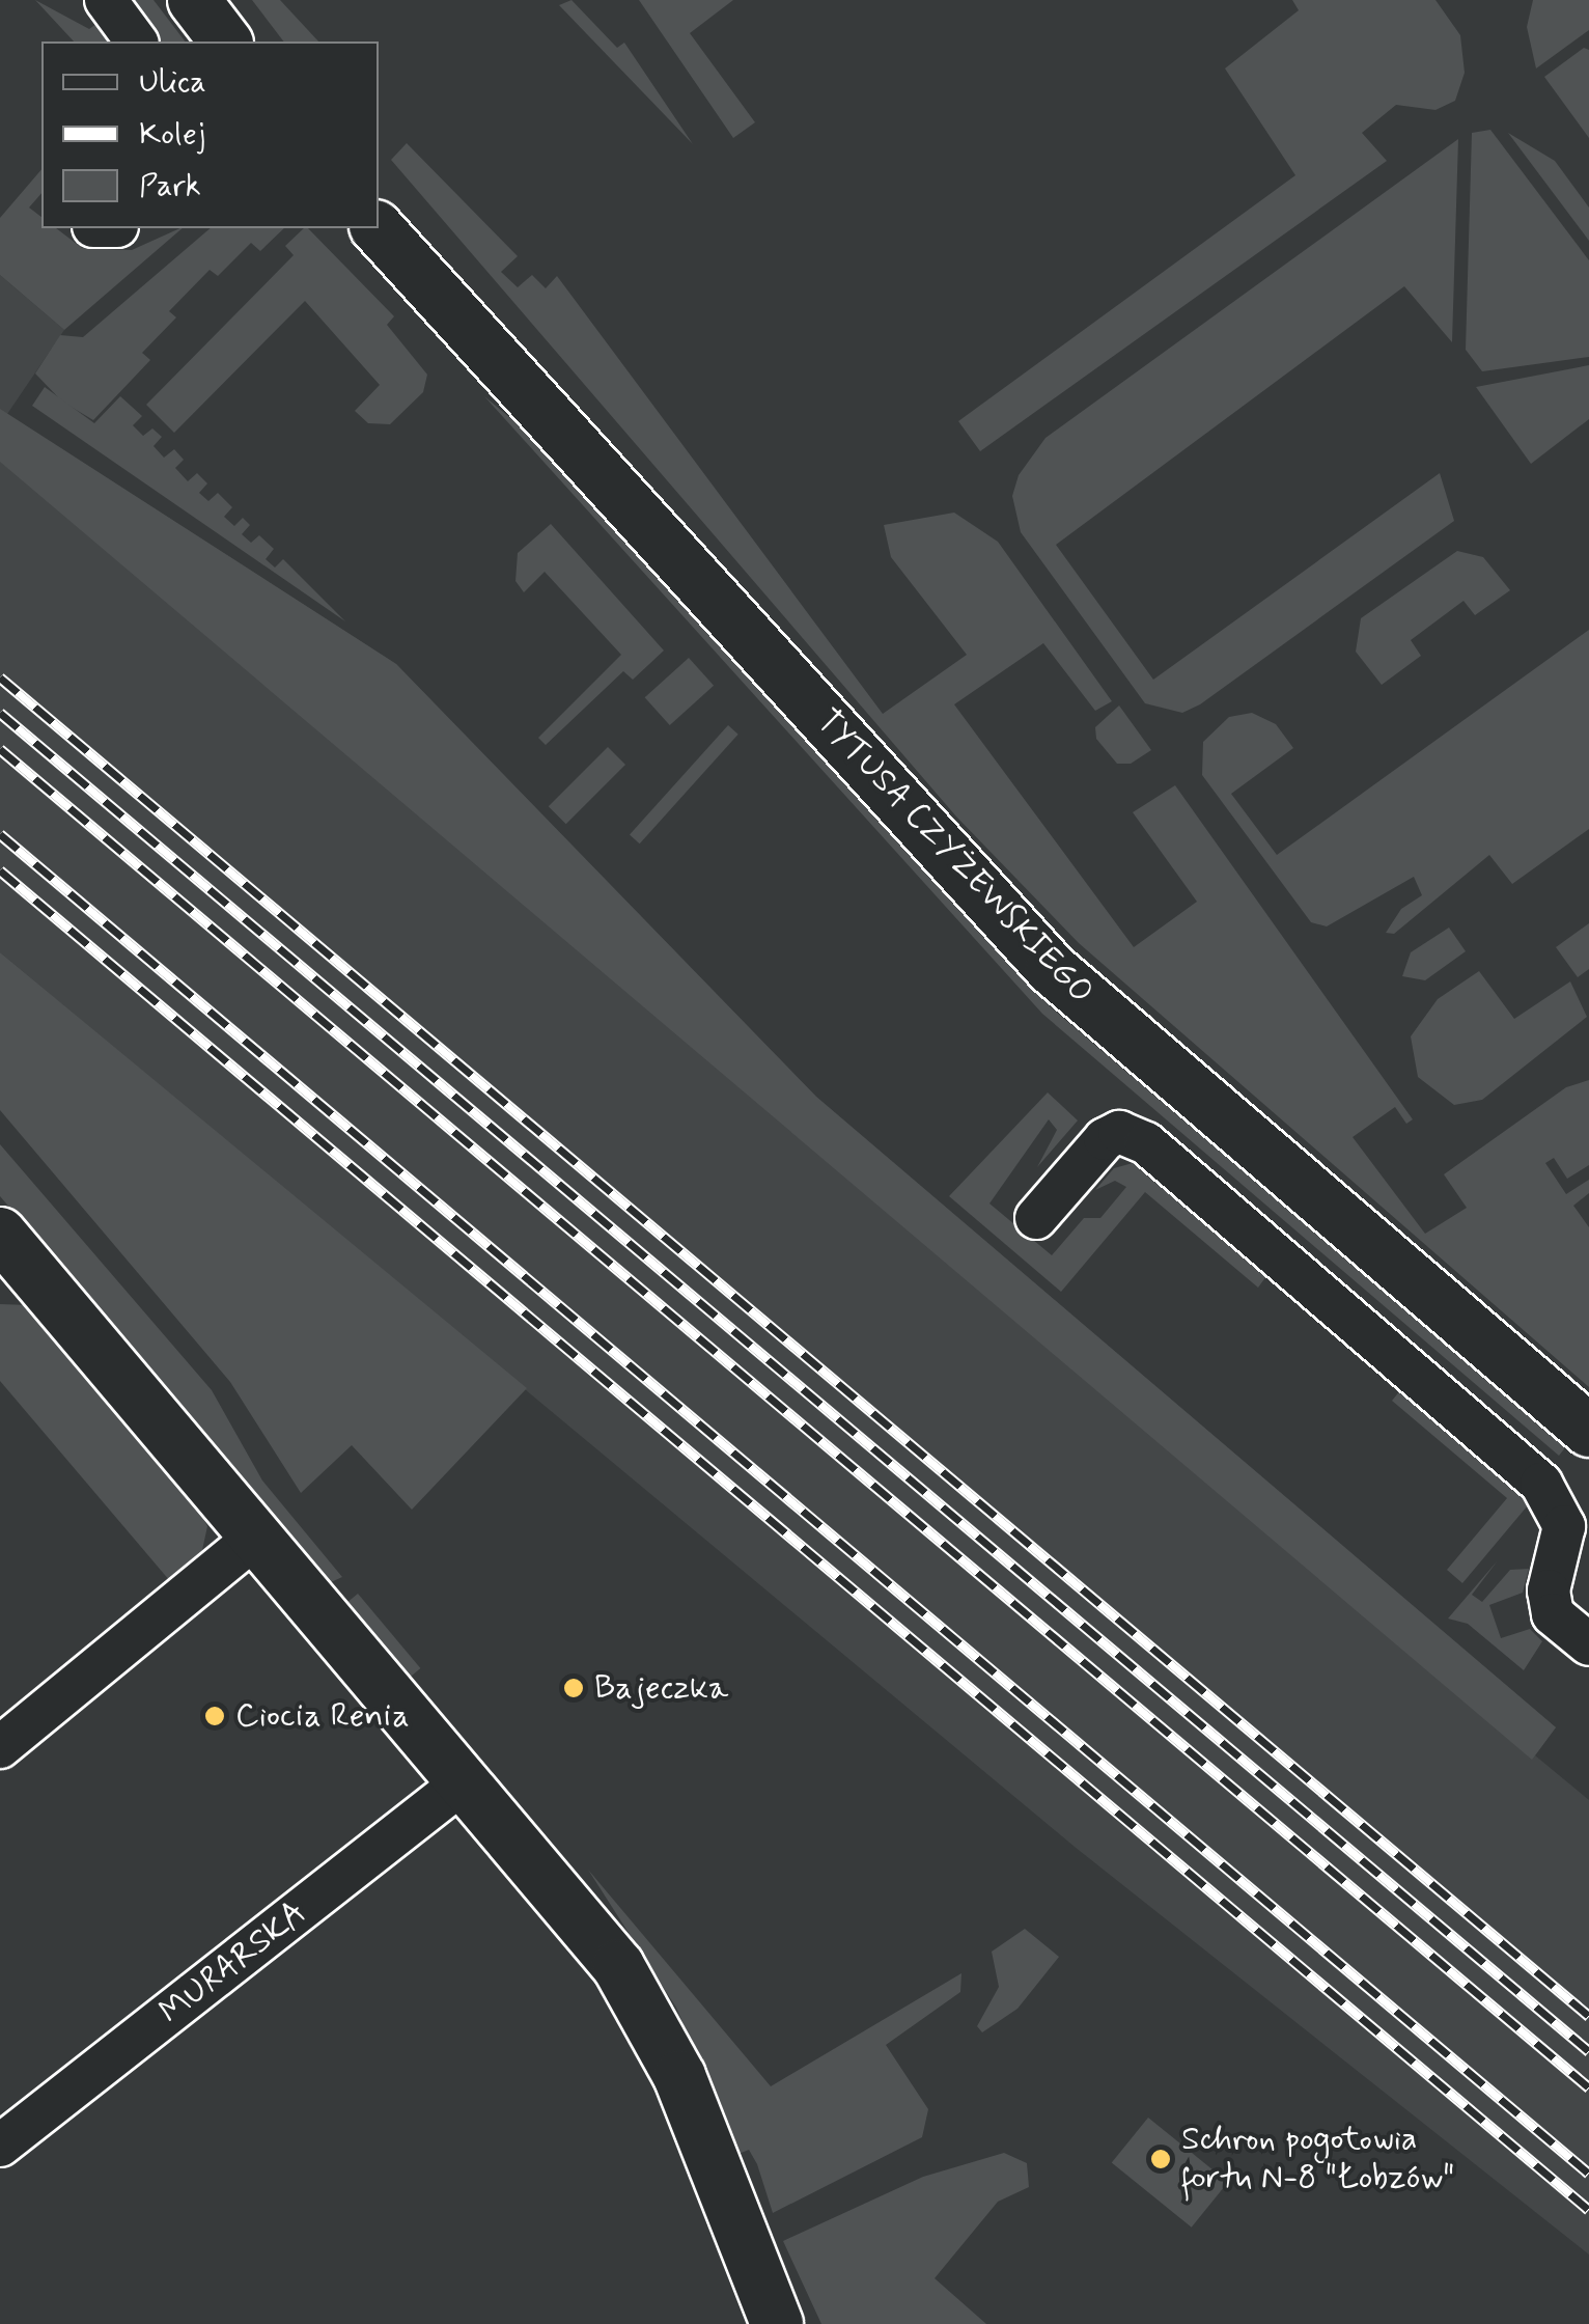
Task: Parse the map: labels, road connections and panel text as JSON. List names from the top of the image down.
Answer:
{
  "streets": {
    "street": ["TYTUSA CZYŻEWSKIEGO", "MURARSKA"]
  },
  "places": ["Bajeczka", "Ciocia Renia", "Schron pogotowia fortu N-8 \"Łobzów\""],
  "legend": ["Ulica", "Kolej", "Park"]
}
